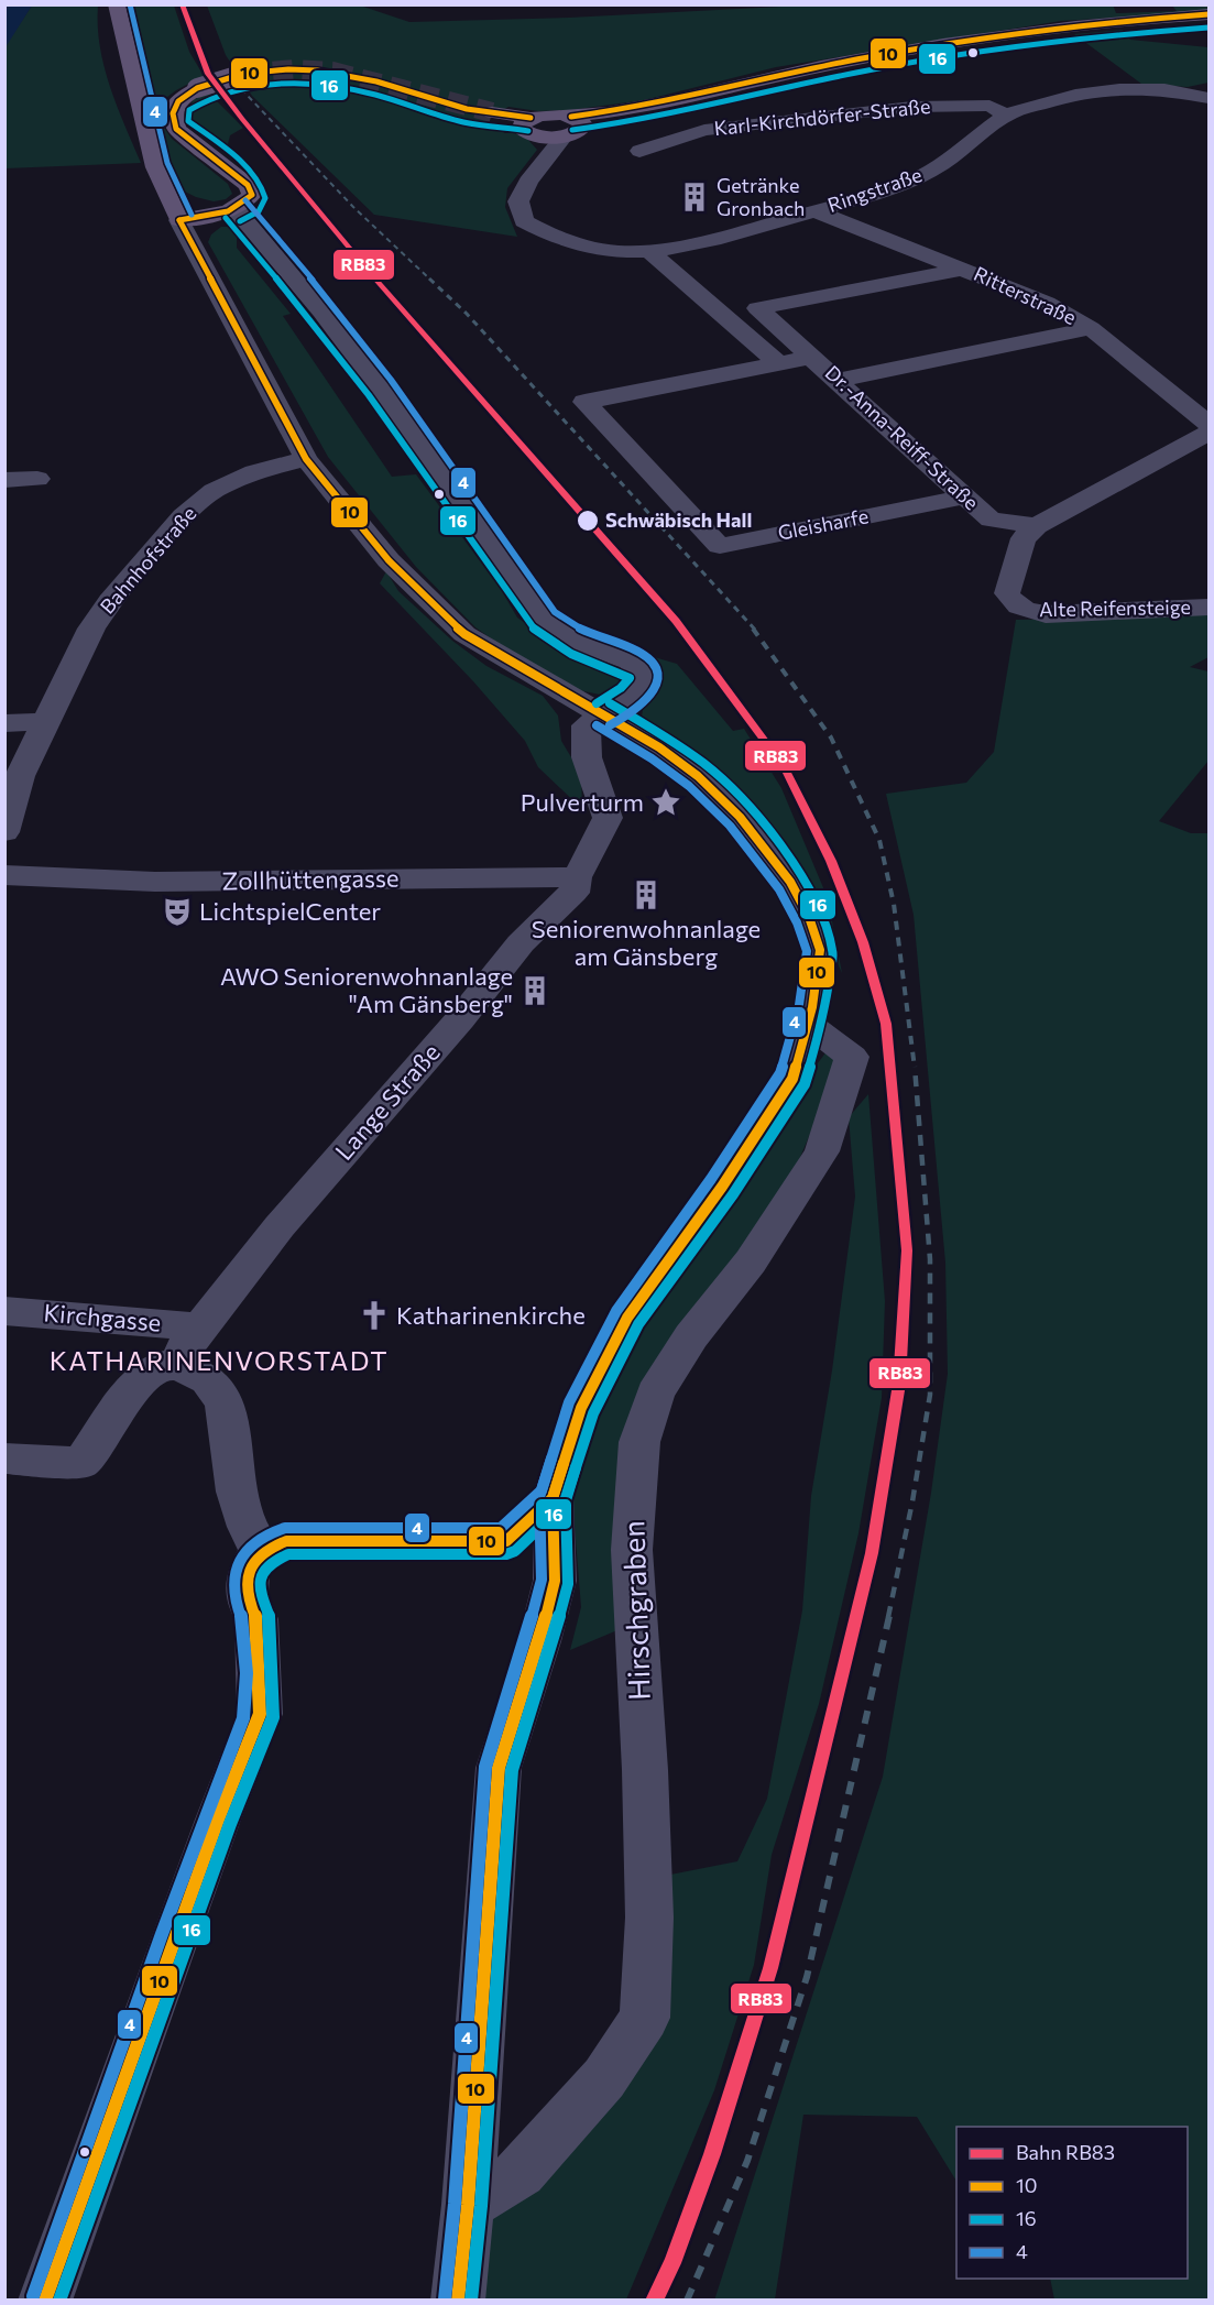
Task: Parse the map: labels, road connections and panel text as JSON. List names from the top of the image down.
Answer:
{
  "streets": {
    "street": [
      "Karl-Kirchdörfer-Straße",
      "Ringstraße",
      "Ritterstraße",
      "Dr.-Anna-Reiff-Straße",
      "Gleisharfe",
      "Bahnhofstraße",
      "Alte Reifensteige",
      "Zollhüttengasse",
      "Lange Straße",
      "Kirchgasse",
      "Hirschgraben"
    ]
  },
  "crossings": [
    ["Karl-Kirchdörfer-Straße", "Ringstraße"],
    ["Ringstraße", "Ritterstraße"],
    ["Ritterstraße", "Dr.-Anna-Reiff-Straße"],
    ["Dr.-Anna-Reiff-Straße", "Gleisharfe"],
    ["Dr.-Anna-Reiff-Straße", "Alte Reifensteige"],
    ["Zollhüttengasse", "Lange Straße"],
    ["Lange Straße", "Kirchgasse"]
  ],
  "districts": ["KATHARINENVORSTADT"],
  "places": {
    "building": ["Getränke Gronbach", "Seniorenwohnanlage am Gänsberg", "AWO Seniorenwohnanlage \"Am Gänsberg\""],
    "other": ["Schwäbisch Hall"],
    "place": ["Pulverturm"],
    "theatre": ["LichtspielCenter"],
    "church": ["Katharinenkirche"]
  },
  "lines": [
    "rail line RB83",
    "transit line 4",
    "transit line 10",
    "transit line 16"
  ],
  "legend": [
    "Bahn RB83",
    "10",
    "16",
    "4"
  ]
}
